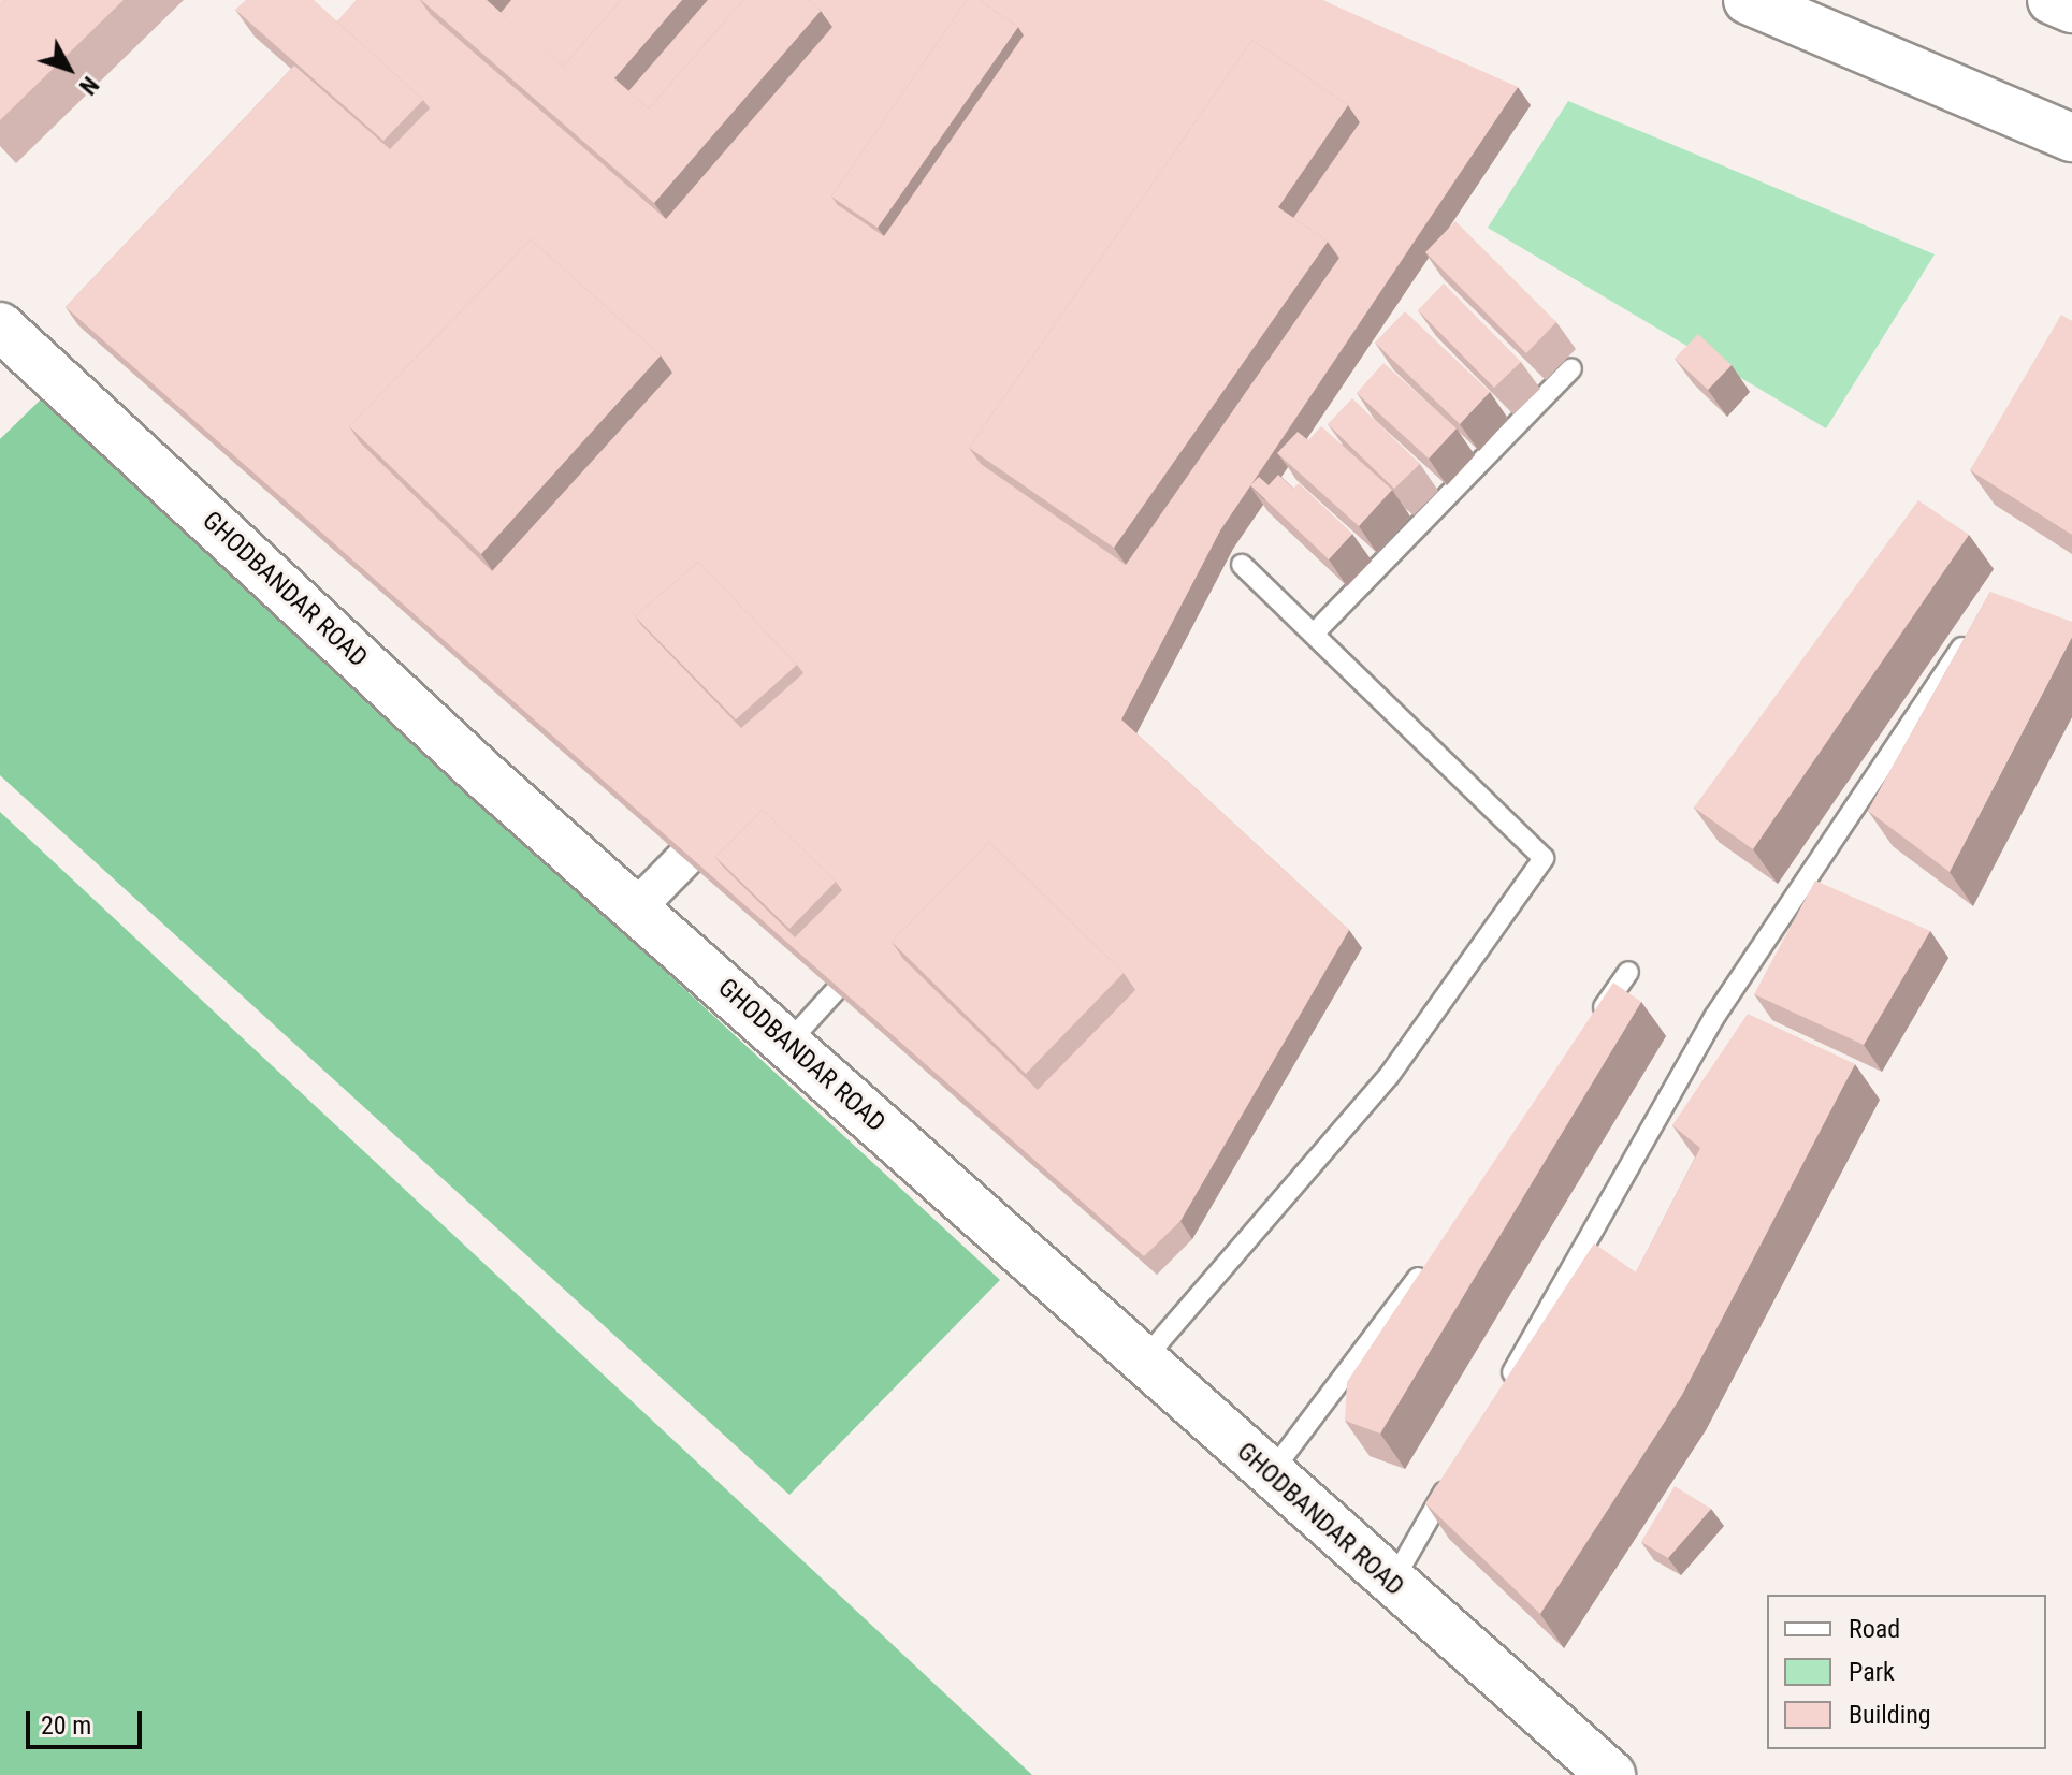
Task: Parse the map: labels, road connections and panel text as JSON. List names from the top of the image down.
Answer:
{
  "streets": {
    "street": ["GHODBANDAR ROAD"]
  },
  "legend": ["Road", "Park", "Building"],
  "scale_bar": "20 m",
  "north": "bottom right"
}
